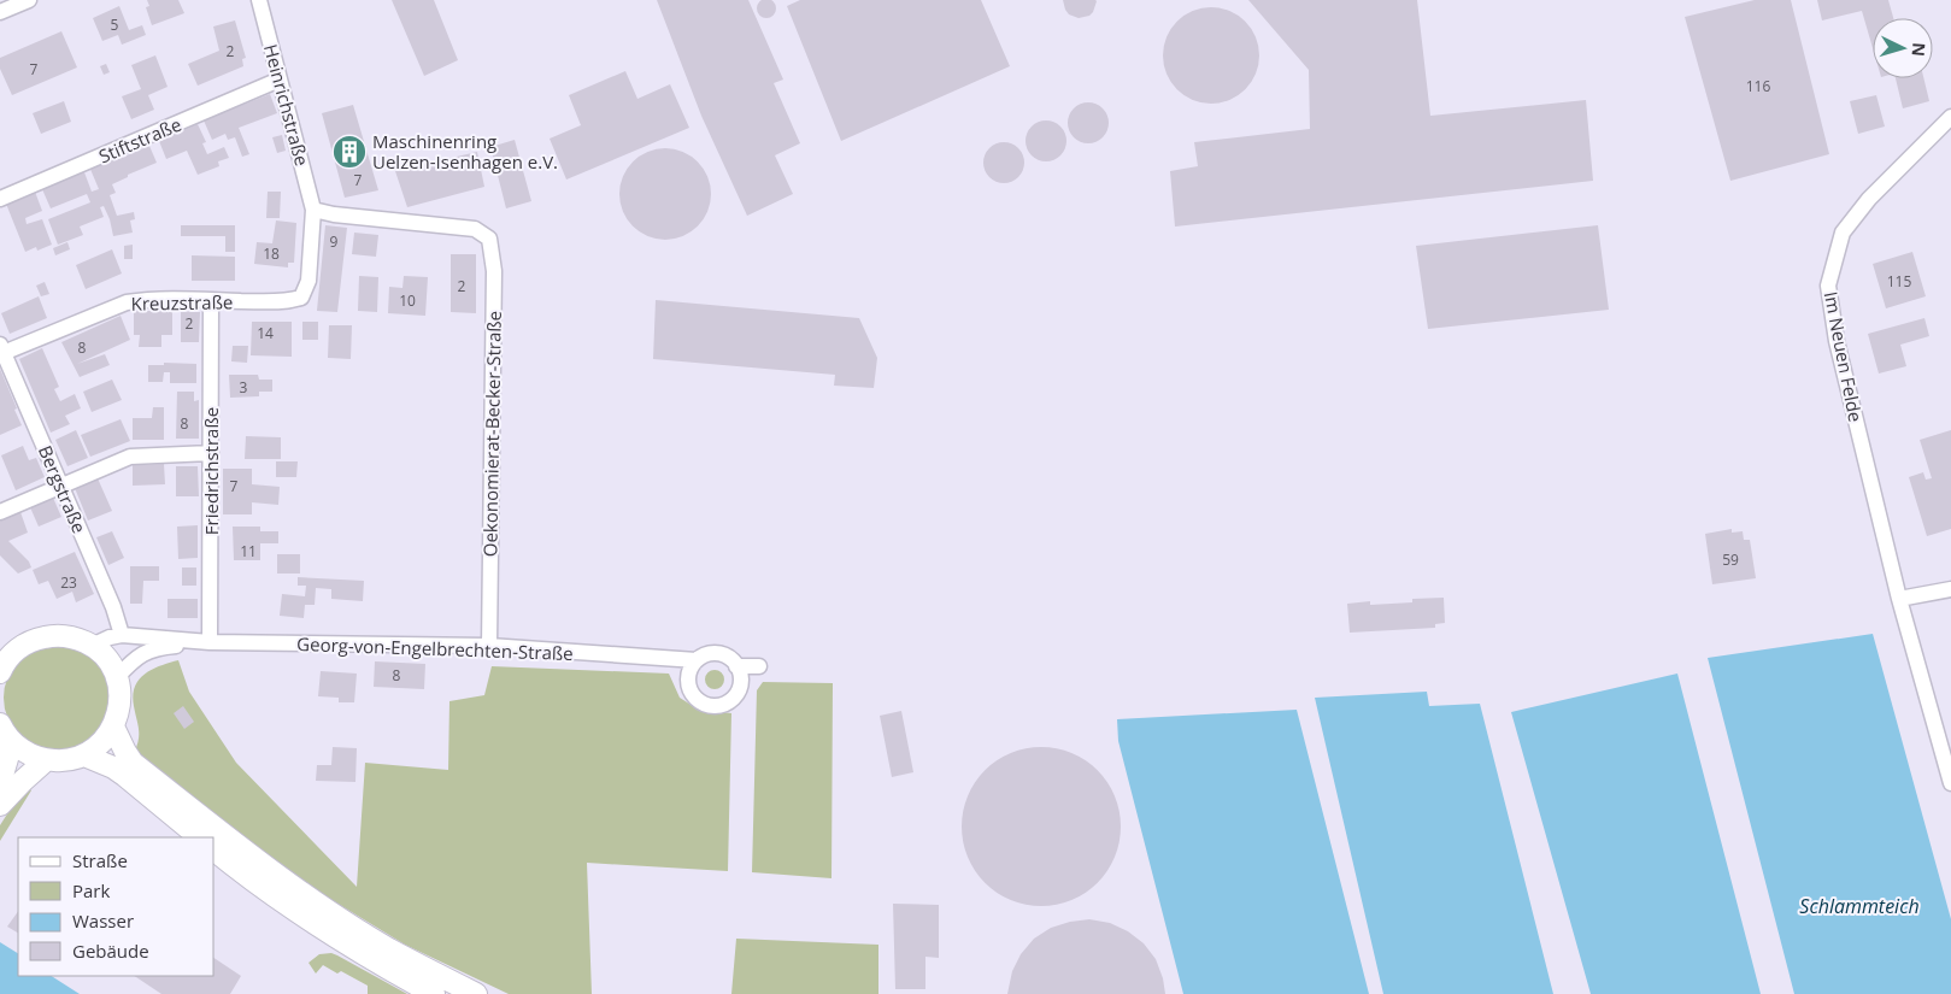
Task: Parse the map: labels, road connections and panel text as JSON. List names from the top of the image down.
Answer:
{
  "streets": {
    "street": [
      "Heinrichstraße",
      "Stiftstraße",
      "Kreuzstraße",
      "Im Neuen Felde",
      "Oekonomierat-Becker-Straße",
      "Friedrichstraße",
      "Bergstraße",
      "Georg-von-Engelbrechten-Straße"
    ]
  },
  "crossings": [
    ["Heinrichstraße", "Stiftstraße"],
    ["Heinrichstraße", "Kreuzstraße"],
    ["Heinrichstraße", "Oekonomierat-Becker-Straße"],
    ["Kreuzstraße", "Friedrichstraße"],
    ["Kreuzstraße", "Bergstraße"],
    ["Oekonomierat-Becker-Straße", "Georg-von-Engelbrechten-Straße"],
    ["Friedrichstraße", "Georg-von-Engelbrechten-Straße"],
    ["Bergstraße", "Georg-von-Engelbrechten-Straße"]
  ],
  "water": ["Schlammteich"],
  "places": {
    "building": ["Maschinenring Uelzen-Isenhagen e.V."]
  },
  "house_numbers": [
    "5",
    "2",
    "7",
    "116",
    "7",
    "9",
    "18",
    "115",
    "2",
    "10",
    "2",
    "14",
    "8",
    "3",
    "8",
    "7",
    "11",
    "59",
    "23",
    "8"
  ],
  "legend": [
    "Straße",
    "Park",
    "Wasser",
    "Gebäude"
  ],
  "north": "right"
}
